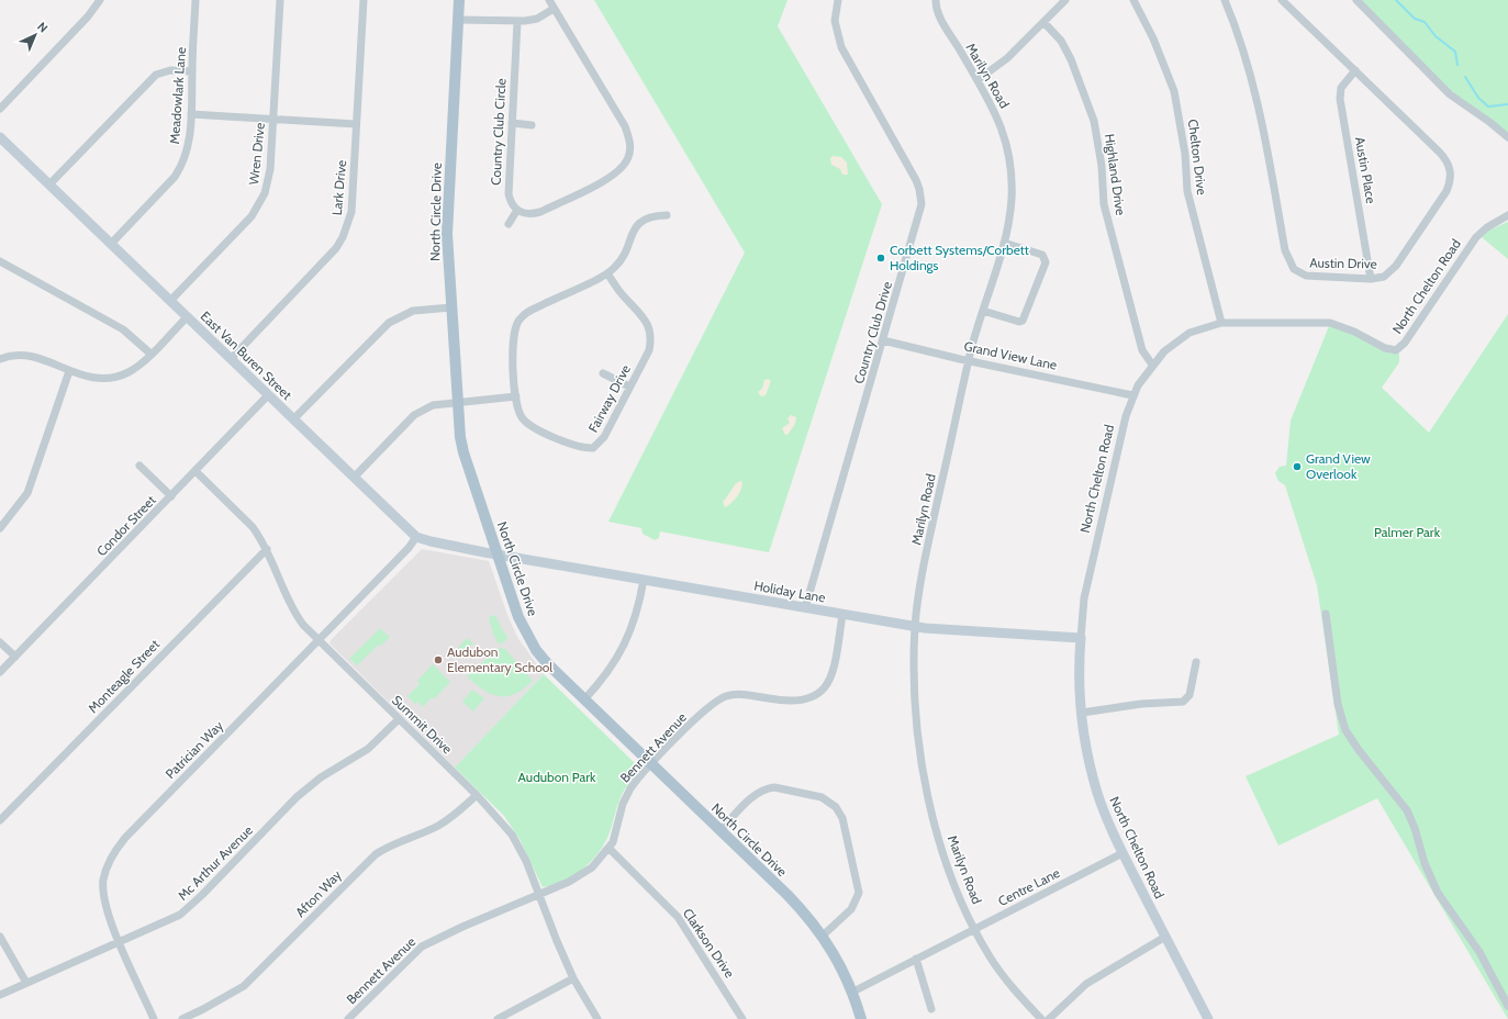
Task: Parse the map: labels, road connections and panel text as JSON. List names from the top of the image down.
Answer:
{
  "streets": {
    "main road": ["North Circle Drive"],
    "street": [
      "Marilyn Road",
      "Meadowlark Lane",
      "Country Club Circle",
      "Wren Drive",
      "Chelton Drive",
      "Austin Place",
      "Highland Drive",
      "Lark Drive",
      "Austin Drive",
      "North Chelton Road",
      "Country Club Drive",
      "East Van Buren Street",
      "Grand View Lane",
      "Fairway Drive",
      "Condor Street",
      "Holiday Lane",
      "Monteagle Street",
      "Summit Drive",
      "Bennett Avenue",
      "Patrician Way",
      "Mc Arthur Avenue",
      "Centre Lane",
      "Afton Way",
      "Clarkson Drive"
    ]
  },
  "crossings": [
    ["Marilyn Road", "Grand View Lane"],
    ["Marilyn Road", "Holiday Lane"],
    ["Marilyn Road", "Centre Lane"],
    ["Meadowlark Lane", "East Van Buren Street"],
    ["Wren Drive", "East Van Buren Street"],
    ["Chelton Drive", "North Chelton Road"],
    ["Austin Place", "Austin Drive"],
    ["Highland Drive", "North Chelton Road"],
    ["Lark Drive", "East Van Buren Street"],
    ["North Circle Drive", "East Van Buren Street"],
    ["North Circle Drive", "Holiday Lane"],
    ["North Circle Drive", "Bennett Avenue"],
    ["North Circle Drive", "Centre Lane"],
    ["North Chelton Road", "Grand View Lane"],
    ["North Chelton Road", "Holiday Lane"],
    ["North Chelton Road", "Centre Lane"],
    ["Country Club Drive", "Grand View Lane"],
    ["Country Club Drive", "Holiday Lane"],
    ["East Van Buren Street", "Condor Street"],
    ["East Van Buren Street", "Holiday Lane"],
    ["East Van Buren Street", "Patrician Way"],
    ["Condor Street", "Summit Drive"],
    ["Holiday Lane", "Bennett Avenue"],
    ["Monteagle Street", "Summit Drive"],
    ["Summit Drive", "Bennett Avenue"],
    ["Summit Drive", "Patrician Way"],
    ["Summit Drive", "Mc Arthur Avenue"],
    ["Summit Drive", "Afton Way"],
    ["Bennett Avenue", "Clarkson Drive"],
    ["Patrician Way", "Mc Arthur Avenue"]
  ],
  "parks": ["Palmer Park", "Audubon Park"],
  "places": ["Corbett Systems/Corbett Holdings", "Grand View Overlook", "Audubon Elementary School"],
  "north": "top right"
}
